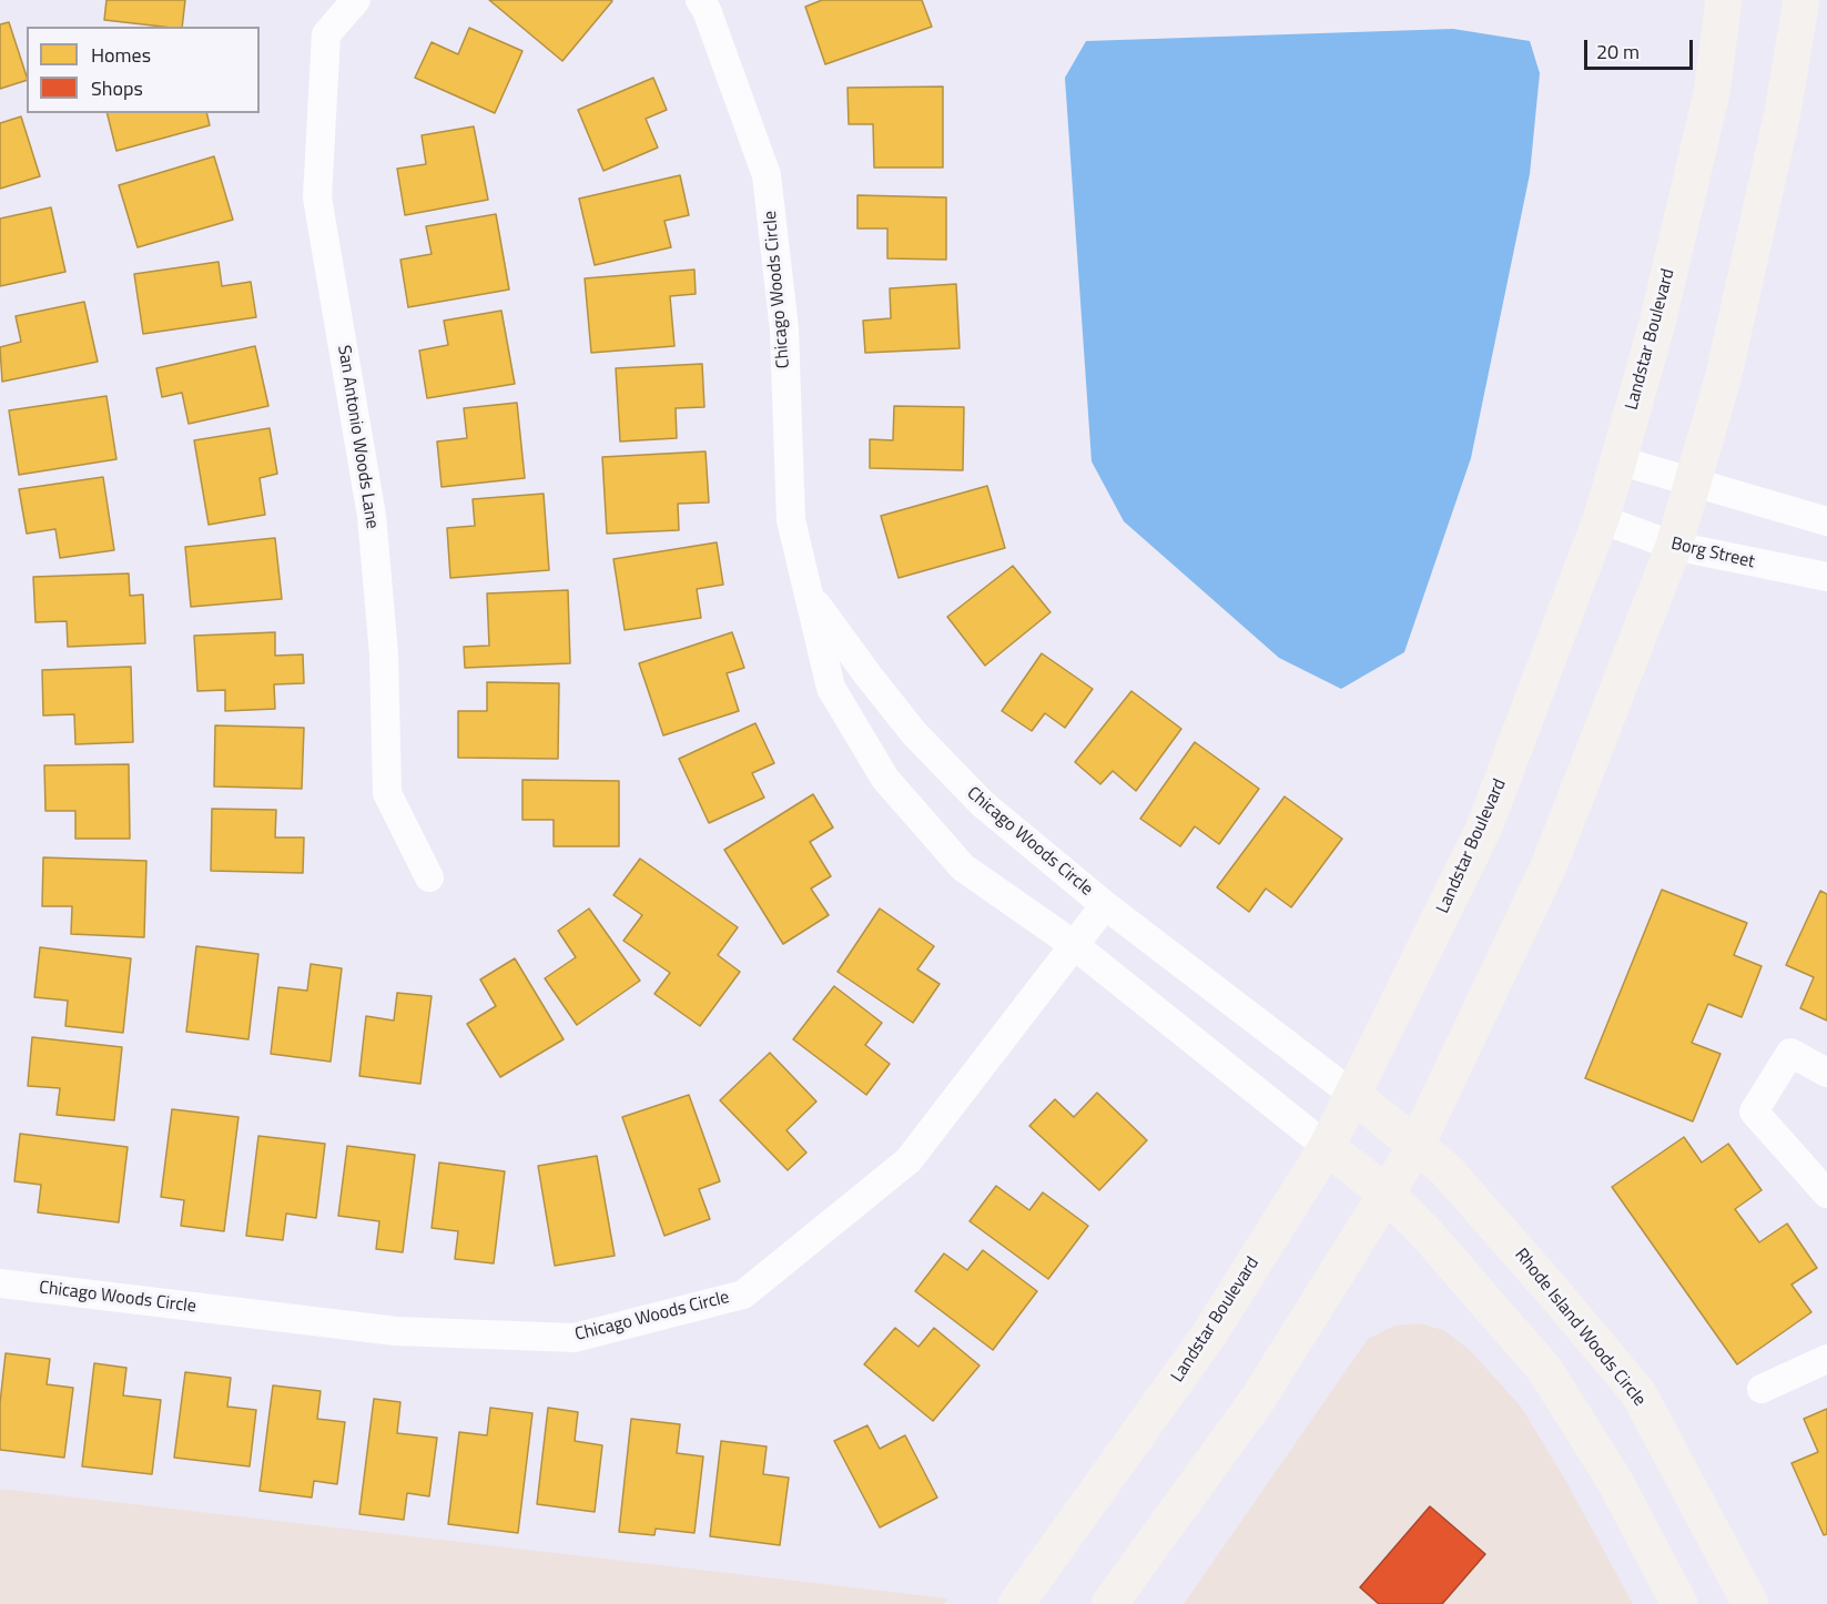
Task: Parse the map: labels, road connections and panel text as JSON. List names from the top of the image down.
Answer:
{
  "streets": {
    "street": [
      "Chicago Woods Circle",
      "Landstar Boulevard",
      "San Antonio Woods Lane",
      "Borg Street",
      "Rhode Island Woods Circle"
    ]
  },
  "crossings": [
    ["Chicago Woods Circle", "Landstar Boulevard"],
    ["Chicago Woods Circle", "Rhode Island Woods Circle"],
    ["Landstar Boulevard", "Borg Street"],
    ["Landstar Boulevard", "Rhode Island Woods Circle"]
  ],
  "legend": ["Homes", "Shops"],
  "scale_bar": "20 m"
}
